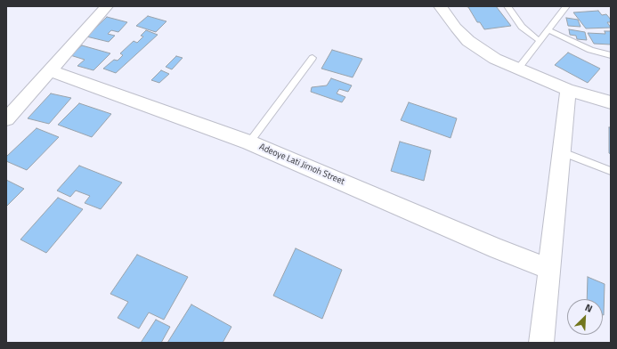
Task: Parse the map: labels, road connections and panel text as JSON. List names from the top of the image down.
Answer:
{
  "streets": {
    "street": ["Adeoye Lati Jimoh Street"]
  },
  "north": "top right"
}
